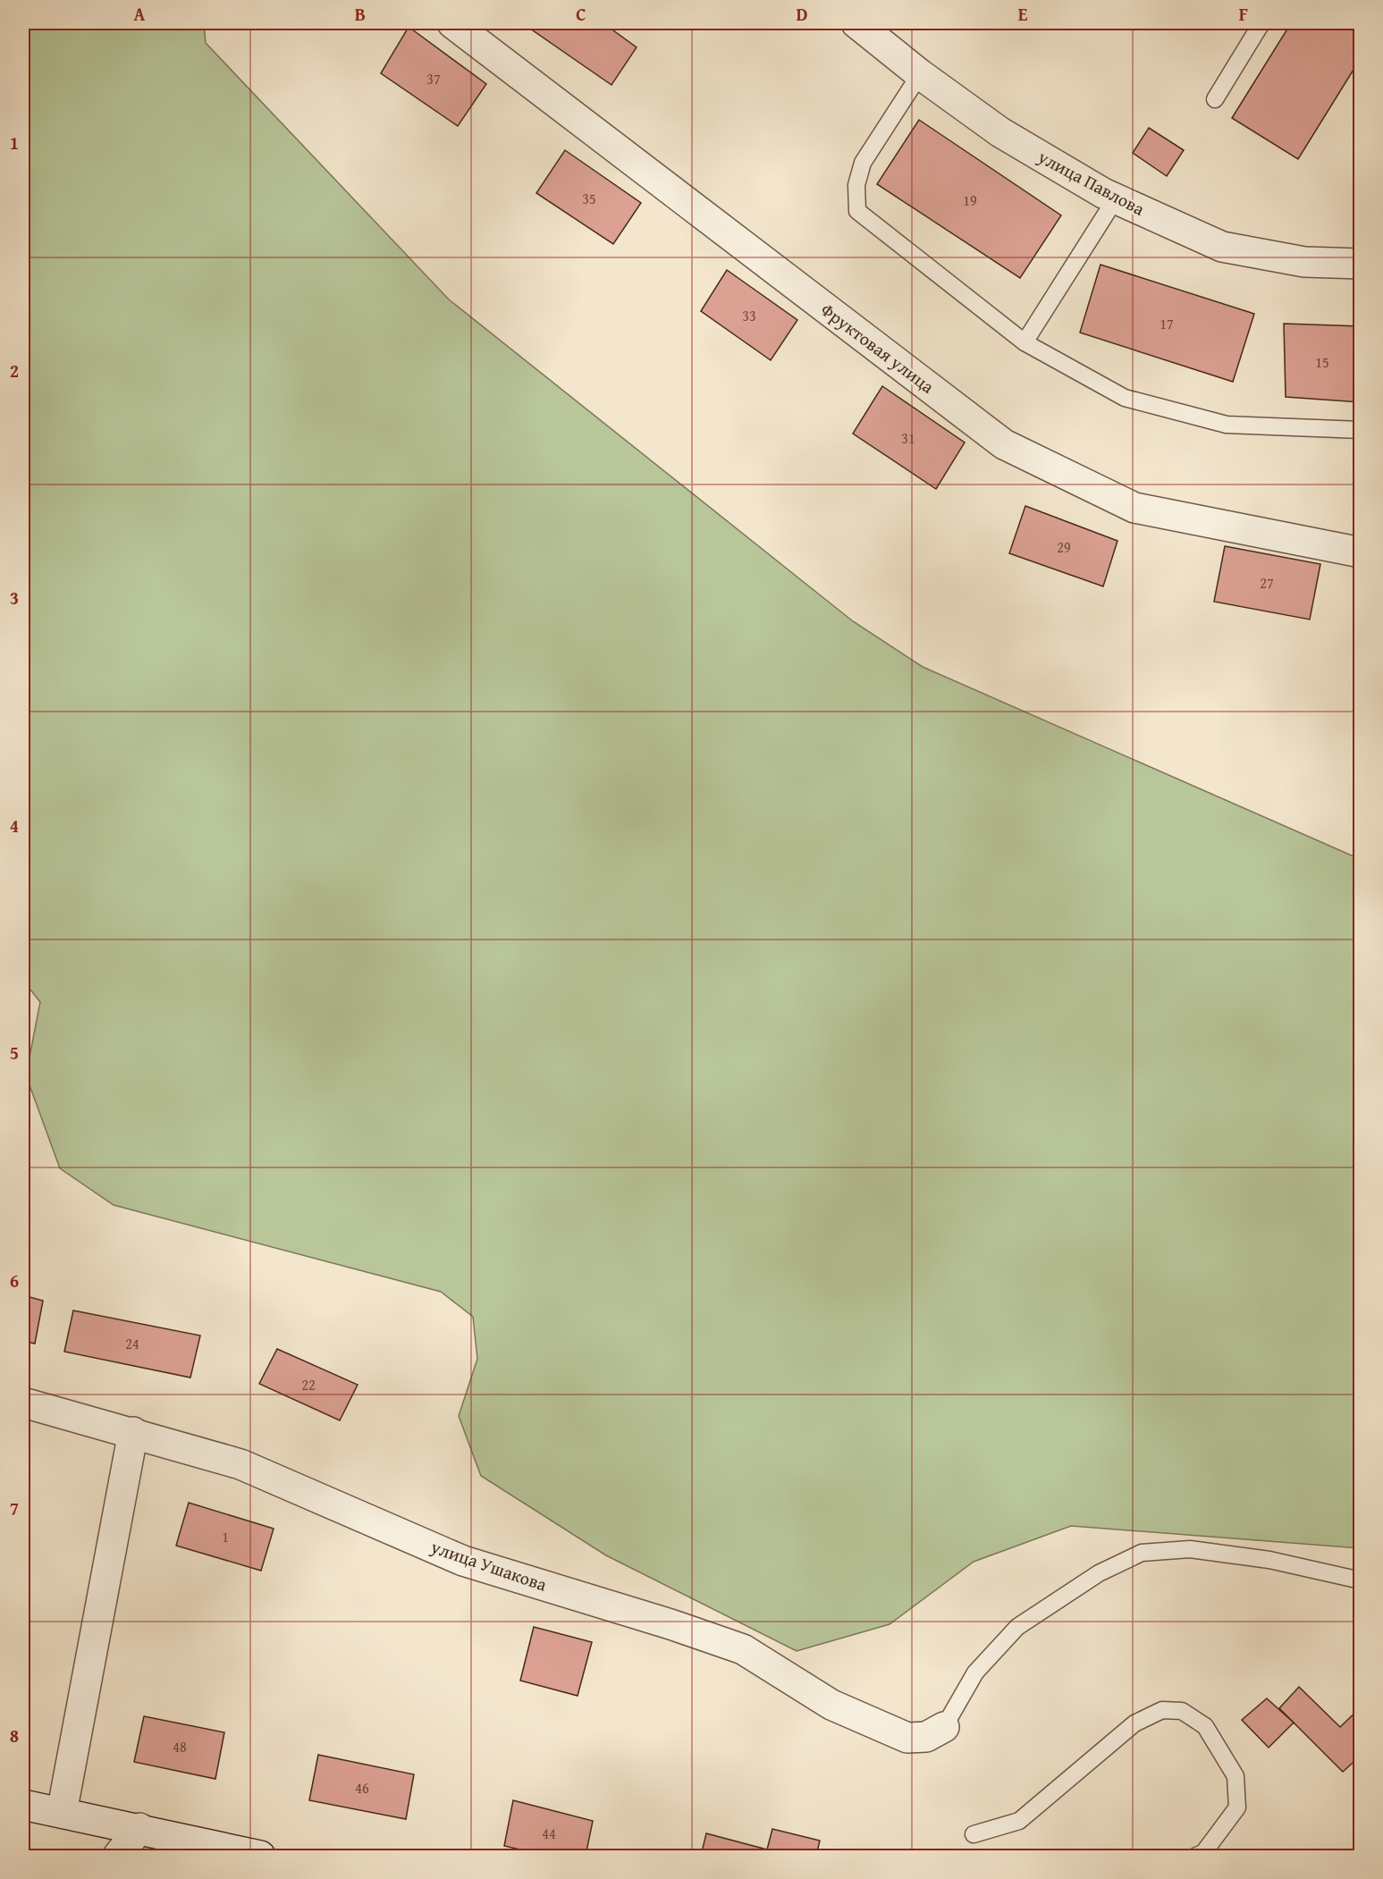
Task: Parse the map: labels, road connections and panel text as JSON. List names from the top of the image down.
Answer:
{
  "streets": {
    "street": ["улица Павлова", "Фруктовая улица", "улица Ушакова"]
  },
  "house_numbers": [
    "37",
    "35",
    "19",
    "33",
    "17",
    "15",
    "31",
    "29",
    "27",
    "24",
    "22",
    "1",
    "48",
    "46",
    "44"
  ],
  "grid": {
    "columns": [
      "A",
      "B",
      "C",
      "D",
      "E",
      "F"
    ],
    "rows": [
      "1",
      "2",
      "3",
      "4",
      "5",
      "6",
      "7",
      "8"
    ]
  }
}
